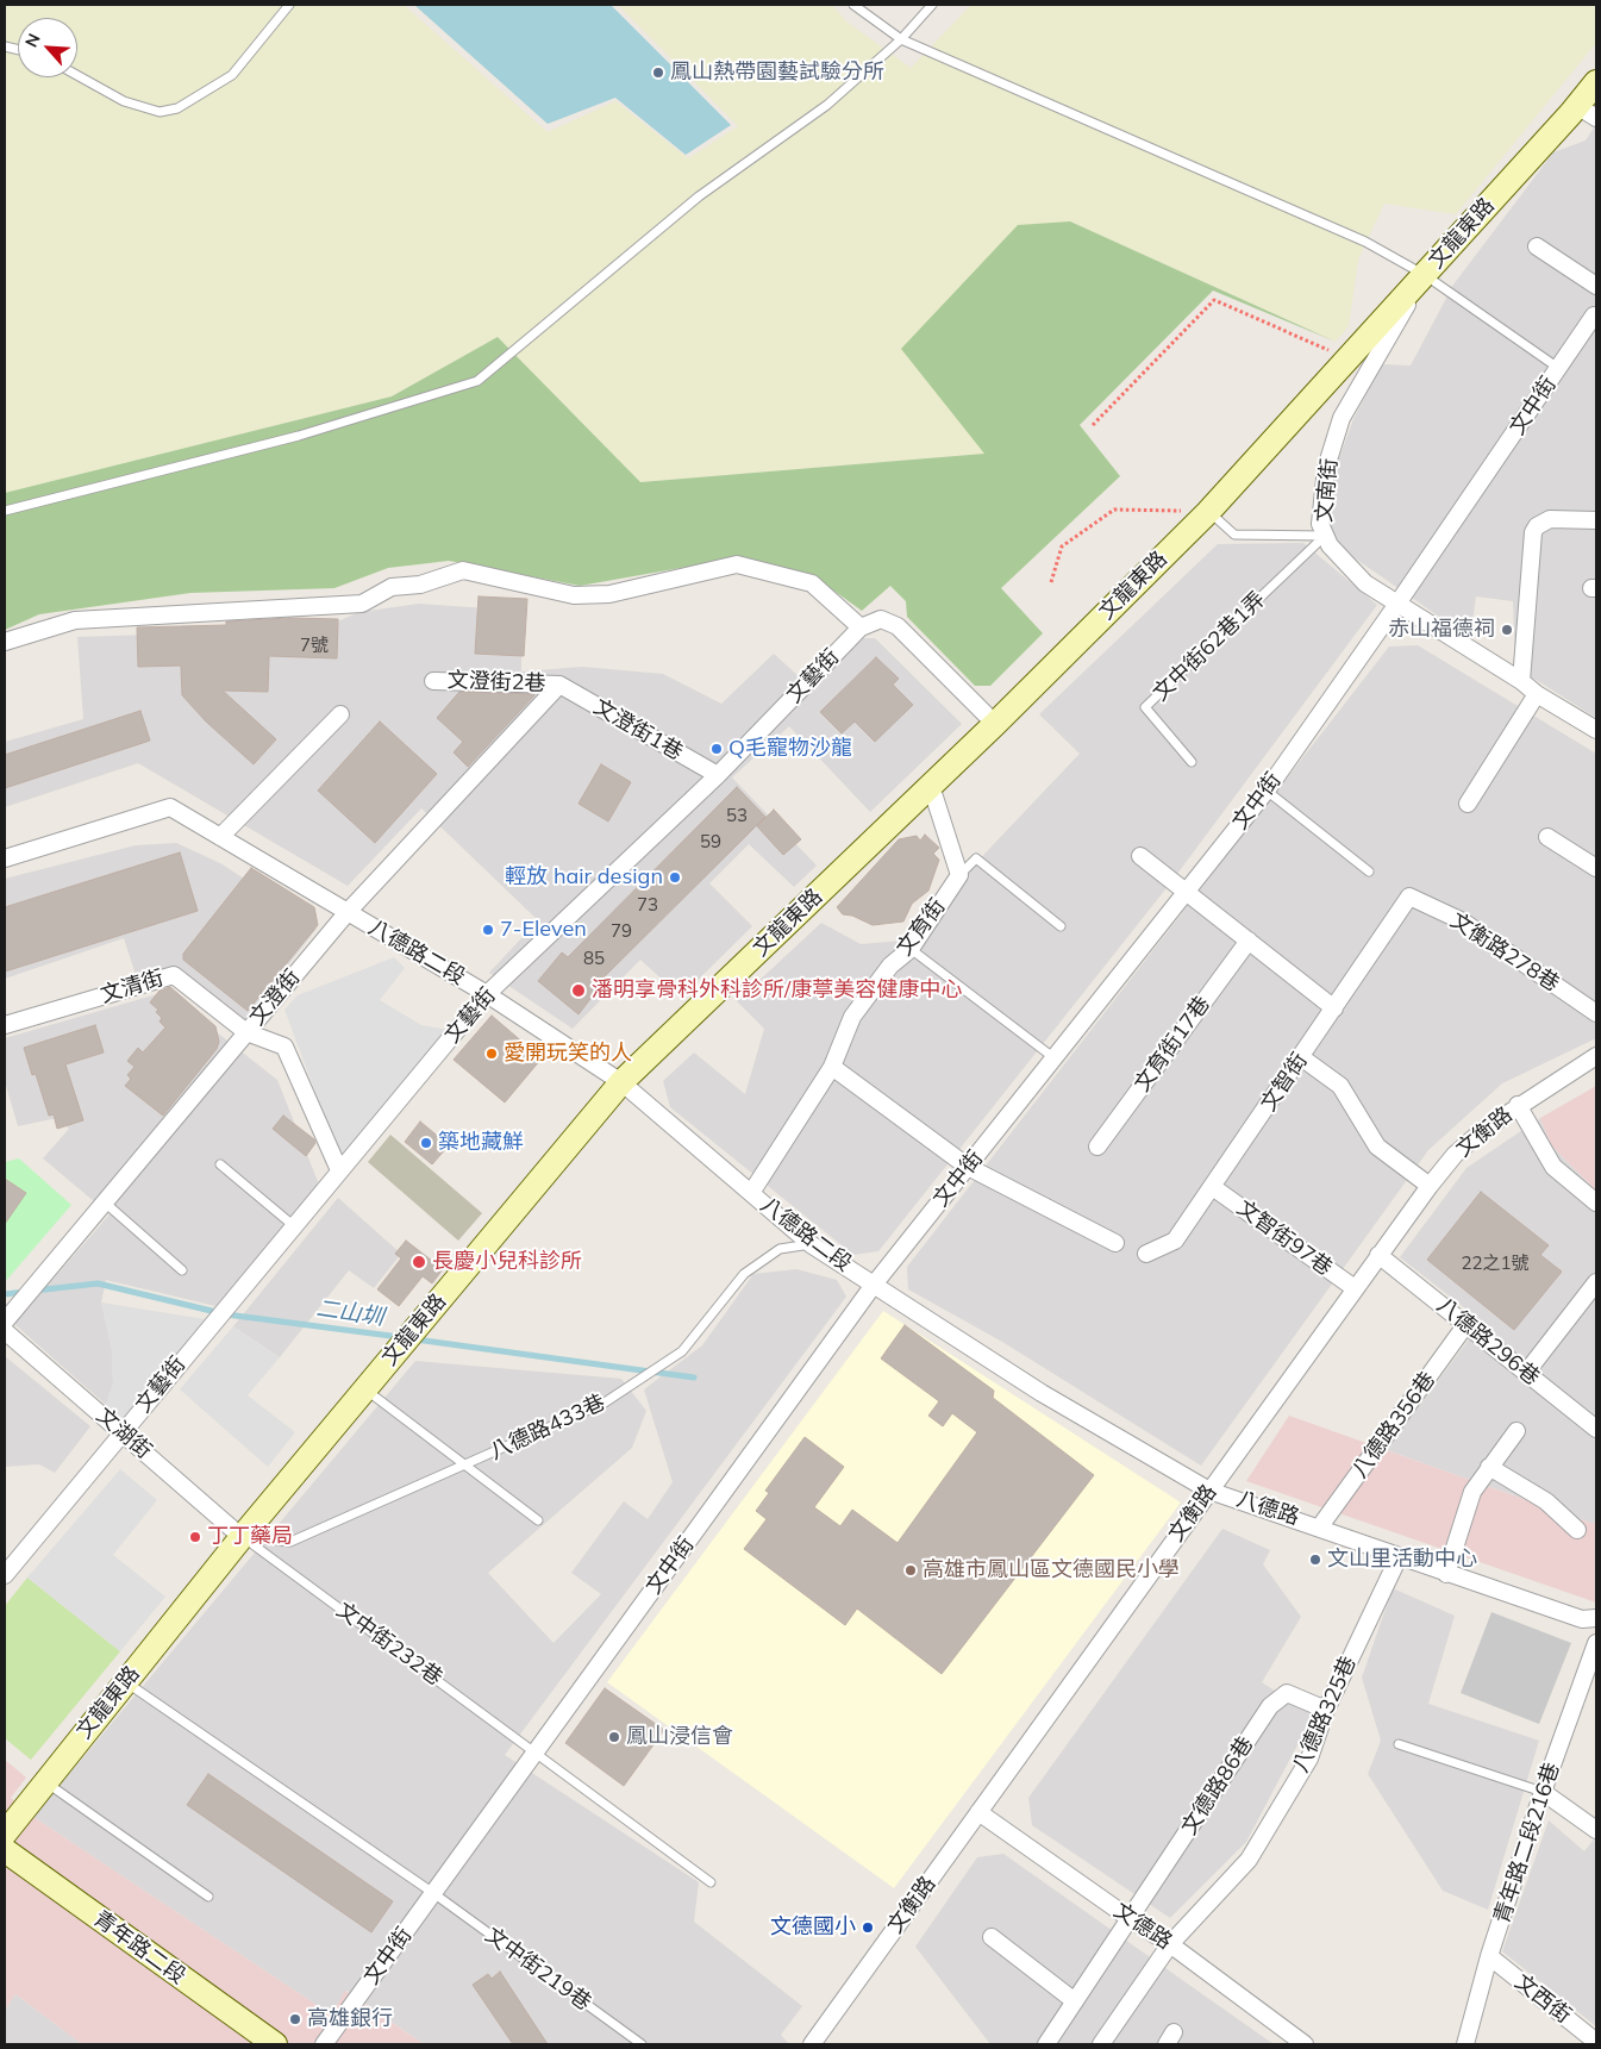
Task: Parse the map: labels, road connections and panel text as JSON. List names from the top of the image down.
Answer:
{
  "streets": {
    "street": [
      "文龍東路",
      "文中街",
      "文南街",
      "文藝街",
      "文澄街2巷",
      "文澄街1巷",
      "文育街",
      "八德路二段",
      "文衡路278巷",
      "文清街",
      "文澄街",
      "文育街17巷",
      "文智街",
      "文衡路",
      "文智街97巷",
      "八德路296巷",
      "八德路356巷",
      "文湖街",
      "八德路",
      "八德路325巷",
      "文德路86巷",
      "青年路二段216巷",
      "文德路",
      "青年路二段",
      "文西街"
    ],
    "lane": [
      "文中街62巷1弄",
      "八德路433巷",
      "文中街232巷",
      "文中街219巷"
    ]
  },
  "crossings": [
    ["文龍東路", "文南街"],
    ["文龍東路", "八德路二段"],
    ["文龍東路", "八德路433巷"],
    ["文龍東路", "文湖街"],
    ["文龍東路", "文中街232巷"],
    ["文龍東路", "文中街219巷"],
    ["文中街", "文南街"],
    ["文中街", "八德路二段"],
    ["文中街", "八德路"],
    ["文中街", "文中街232巷"],
    ["文中街", "文中街219巷"],
    ["文南街", "文中街62巷1弄"],
    ["文藝街", "文澄街1巷"],
    ["文藝街", "八德路二段"],
    ["文藝街", "文清街"],
    ["文藝街", "文湖街"],
    ["文澄街2巷", "文澄街1巷"],
    ["文澄街2巷", "文澄街"],
    ["文澄街1巷", "文澄街"],
    ["文育街", "八德路二段"],
    ["八德路二段", "文澄街"],
    ["八德路二段", "八德路433巷"],
    ["八德路二段", "八德路"],
    ["文衡路278巷", "文智街"],
    ["文清街", "文澄街"],
    ["文智街", "文智街97巷"],
    ["文衡路", "文智街97巷"],
    ["文衡路", "八德路296巷"],
    ["文衡路", "八德路"],
    ["文衡路", "文德路"],
    ["八德路296巷", "八德路356巷"],
    ["八德路356巷", "八德路"],
    ["八德路433巷", "文湖街"],
    ["八德路433巷", "文中街232巷"],
    ["文湖街", "文中街232巷"],
    ["八德路", "八德路325巷"],
    ["八德路325巷", "文德路86巷"],
    ["八德路325巷", "文德路"],
    ["文德路86巷", "文德路"],
    ["青年路二段216巷", "文西街"]
  ],
  "water": ["二山圳"],
  "places": [
    "鳳山熱帶園藝試驗分所",
    "赤山福德祠",
    "Q毛寵物沙龍",
    "輕放 hair design",
    "7-Eleven",
    "潘明享骨科外科診所/康葶美容健康中心",
    "愛開玩笑的人",
    "築地藏鮮",
    "長慶小兒科診所",
    "丁丁藥局",
    "文山里活動中心",
    "高雄市鳳山區文德國民小學",
    "鳳山浸信會",
    "文德國小",
    "高雄銀行"
  ],
  "house_numbers": [
    "7號",
    "53",
    "59",
    "73",
    "79",
    "85",
    "22之1號"
  ],
  "north": "top left"
}
